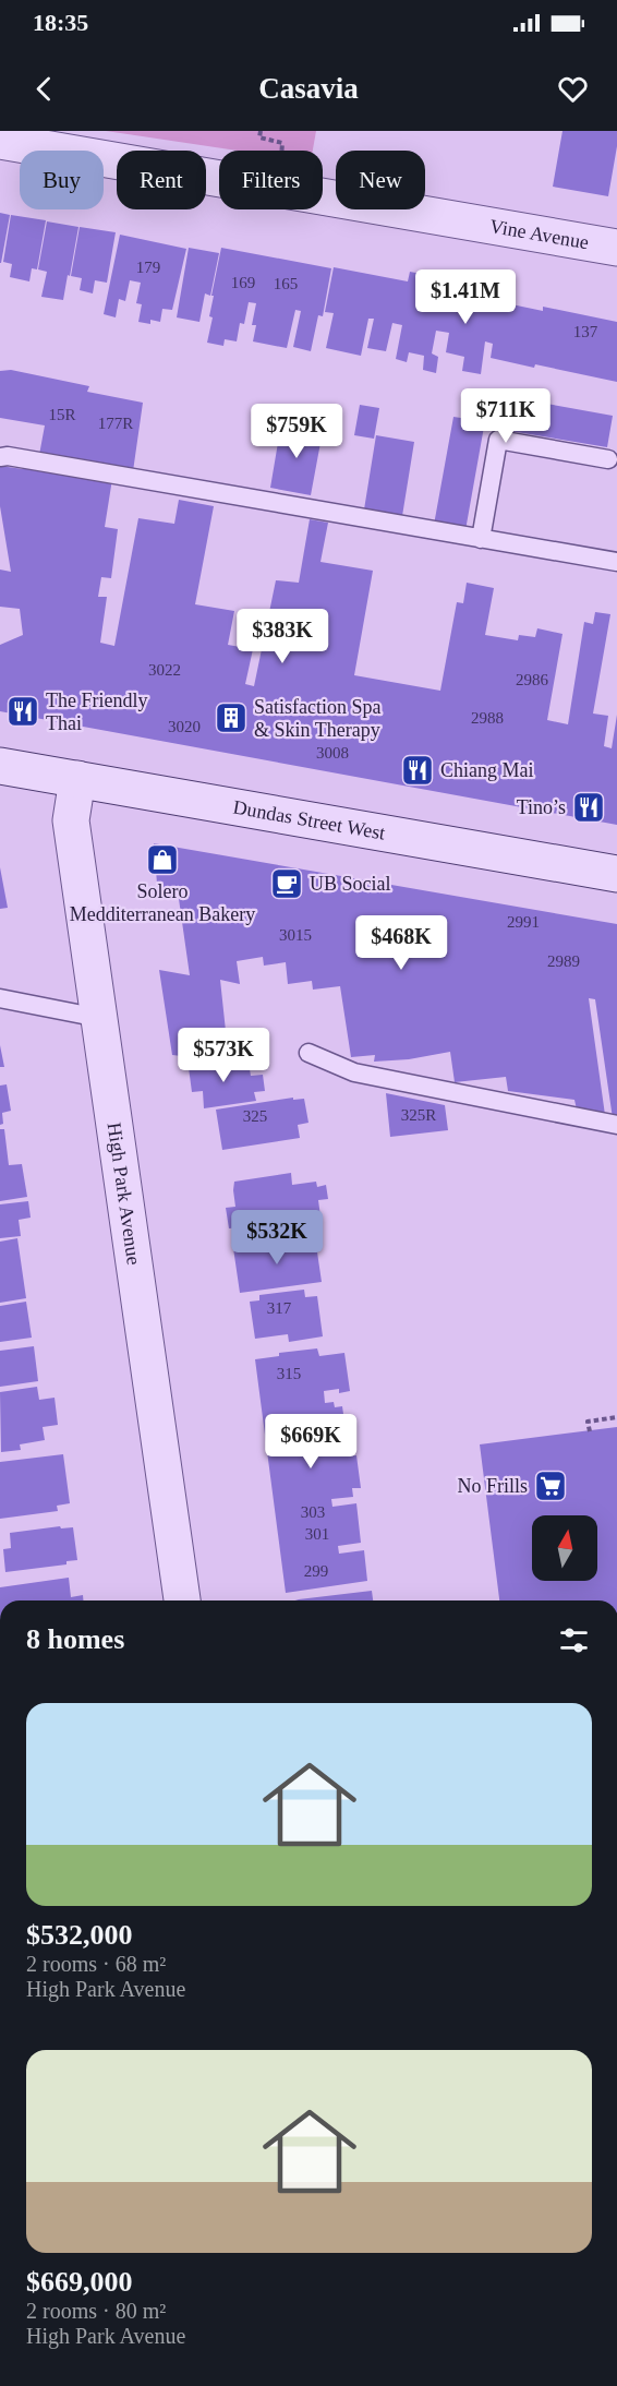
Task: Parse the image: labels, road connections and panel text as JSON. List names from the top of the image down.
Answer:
{
  "streets": {
    "street": ["Vine Avenue", "Dundas Street West", "High Park Avenue"]
  },
  "crossings": [
    ["Dundas Street West", "High Park Avenue"]
  ],
  "places": {
    "restaurant": ["The Friendly Thai", "Chiang Mai", "Tino’s"],
    "building": ["Satisfaction Spa & Skin Therapy"],
    "shop": ["Solero Medditerranean Bakery"],
    "cafe": ["UB Social"],
    "supermarket": ["No Frills"]
  },
  "house_numbers": [
    "179",
    "169",
    "165",
    "137",
    "15R",
    "177R",
    "3022",
    "2986",
    "2988",
    "3020",
    "3008",
    "2991",
    "3015",
    "2989",
    "325R",
    "325",
    "317",
    "315",
    "303",
    "301",
    "299"
  ],
  "north": "top",
  "page": {
    "status": "18:35",
    "header": "Casavia",
    "chip": [
      "Buy",
      "Rent",
      "Filters",
      "New"
    ],
    "price": [
      "$1.41M",
      "$711K",
      "$759K",
      "$383K",
      "$468K",
      "$573K",
      "$532K",
      "$669K"
    ],
    "heading": "8 homes",
    "list": [
      {
        "name": "$532,000",
        "note": "2 rooms · 68 m² · High Park Avenue"
      },
      {
        "name": "$669,000",
        "note": "2 rooms · 80 m² · High Park Avenue"
      }
    ]
  }
}
